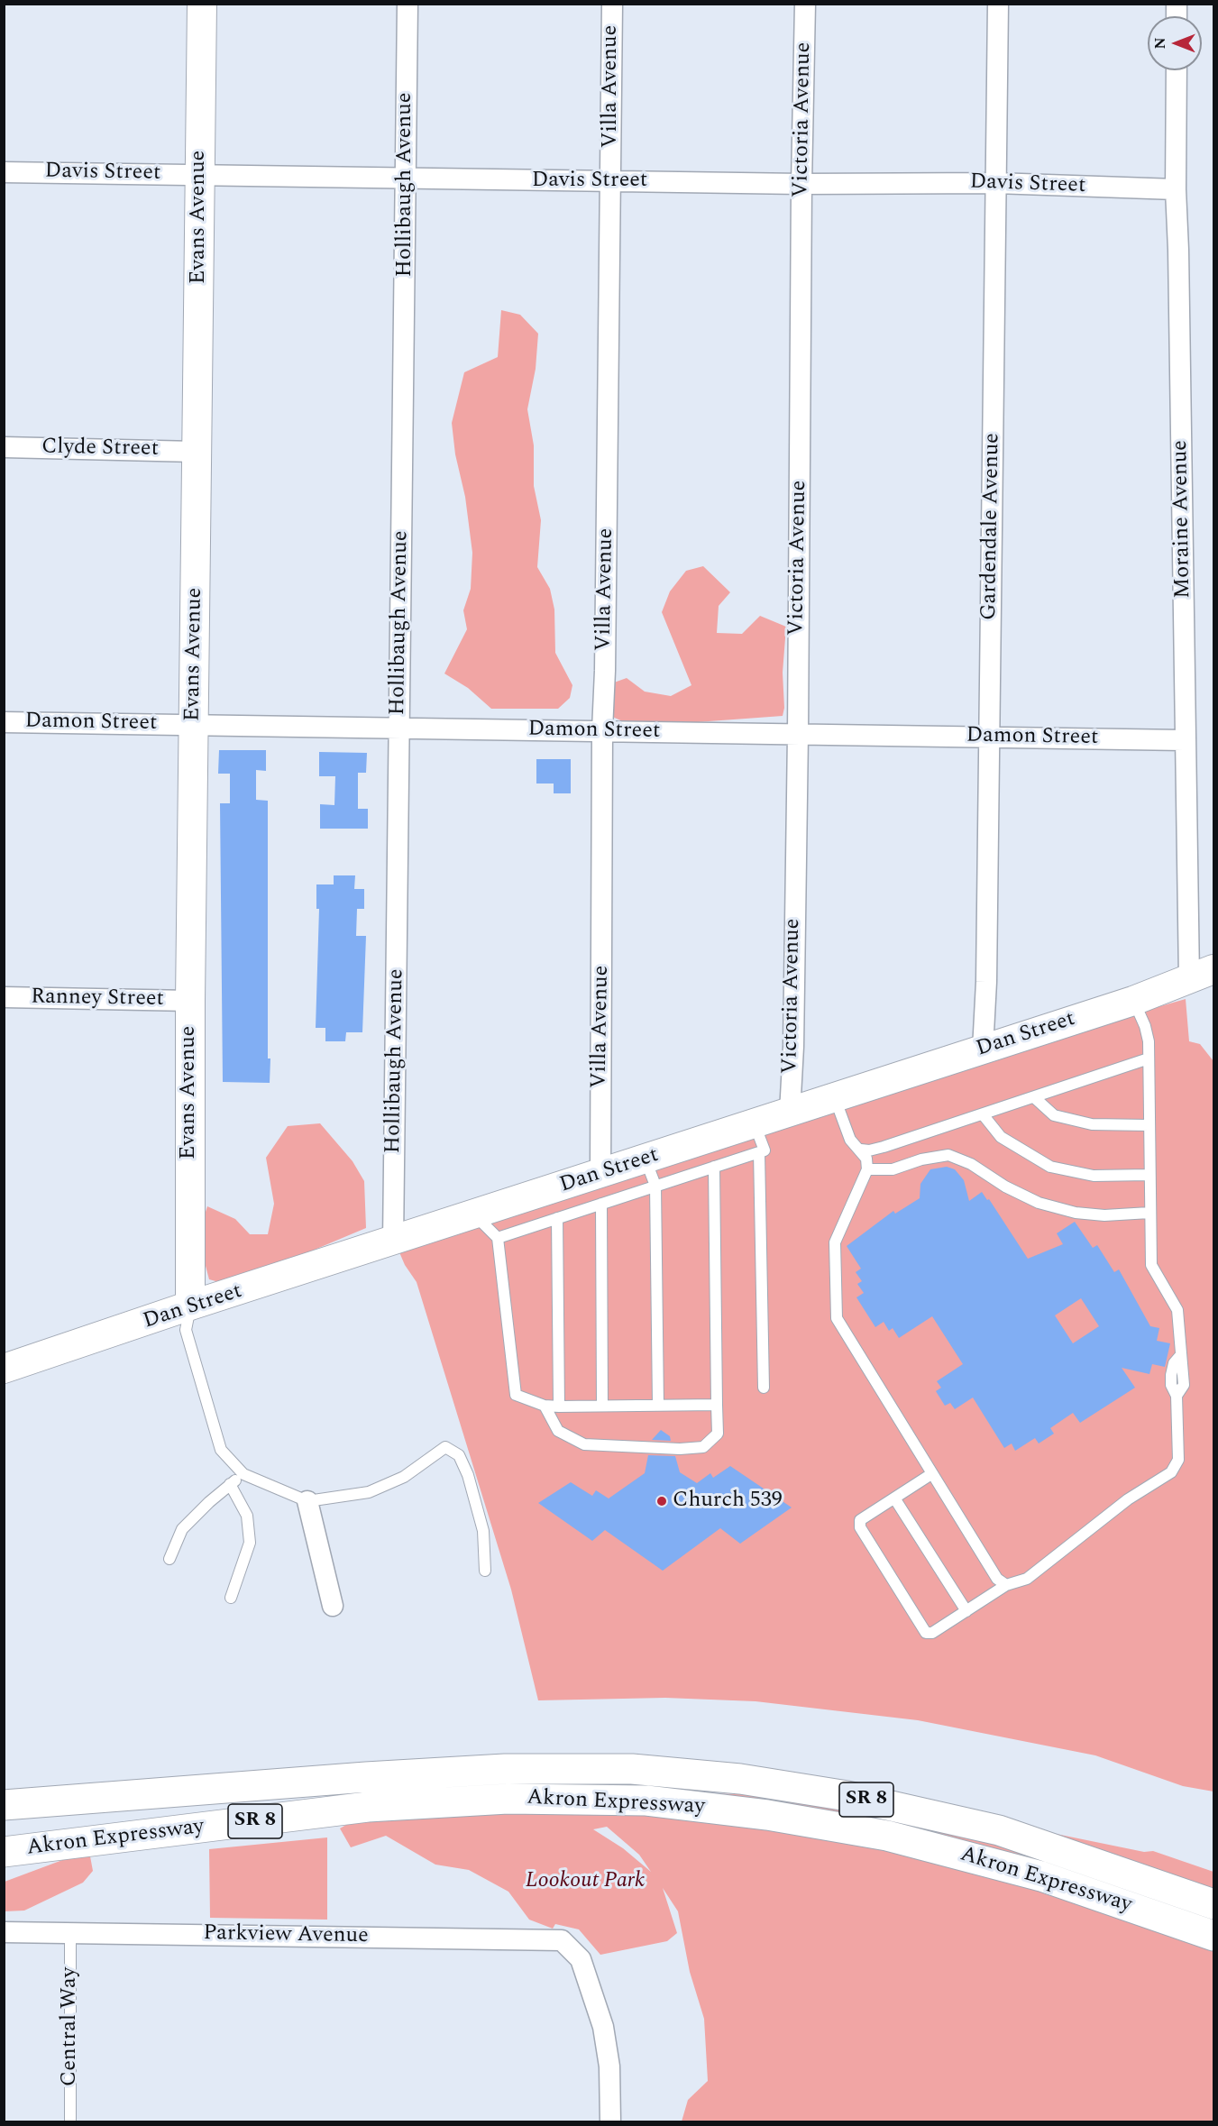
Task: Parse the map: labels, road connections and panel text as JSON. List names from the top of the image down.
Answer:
{
  "streets": {
    "highway": ["SR 8", "Akron Expressway"],
    "street": [
      "Villa Avenue",
      "Victoria Avenue",
      "Davis Street",
      "Hollibaugh Avenue",
      "Evans Avenue",
      "Clyde Street",
      "Moraine Avenue",
      "Gardendale Avenue",
      "Damon Street",
      "Ranney Street",
      "Dan Street",
      "Parkview Avenue"
    ],
    "lane": ["Central Way"]
  },
  "crossings": [
    ["Villa Avenue", "Davis Street"],
    ["Villa Avenue", "Damon Street"],
    ["Villa Avenue", "Dan Street"],
    ["Victoria Avenue", "Davis Street"],
    ["Victoria Avenue", "Damon Street"],
    ["Victoria Avenue", "Dan Street"],
    ["Davis Street", "Hollibaugh Avenue"],
    ["Davis Street", "Evans Avenue"],
    ["Davis Street", "Moraine Avenue"],
    ["Davis Street", "Gardendale Avenue"],
    ["Hollibaugh Avenue", "Damon Street"],
    ["Hollibaugh Avenue", "Dan Street"],
    ["Evans Avenue", "Clyde Street"],
    ["Evans Avenue", "Damon Street"],
    ["Evans Avenue", "Ranney Street"],
    ["Evans Avenue", "Dan Street"],
    ["Moraine Avenue", "Damon Street"],
    ["Moraine Avenue", "Dan Street"],
    ["Gardendale Avenue", "Damon Street"],
    ["Gardendale Avenue", "Dan Street"],
    ["Parkview Avenue", "Central Way"]
  ],
  "parks": ["Lookout Park"],
  "places": ["Church 539"],
  "north": "left"
}
